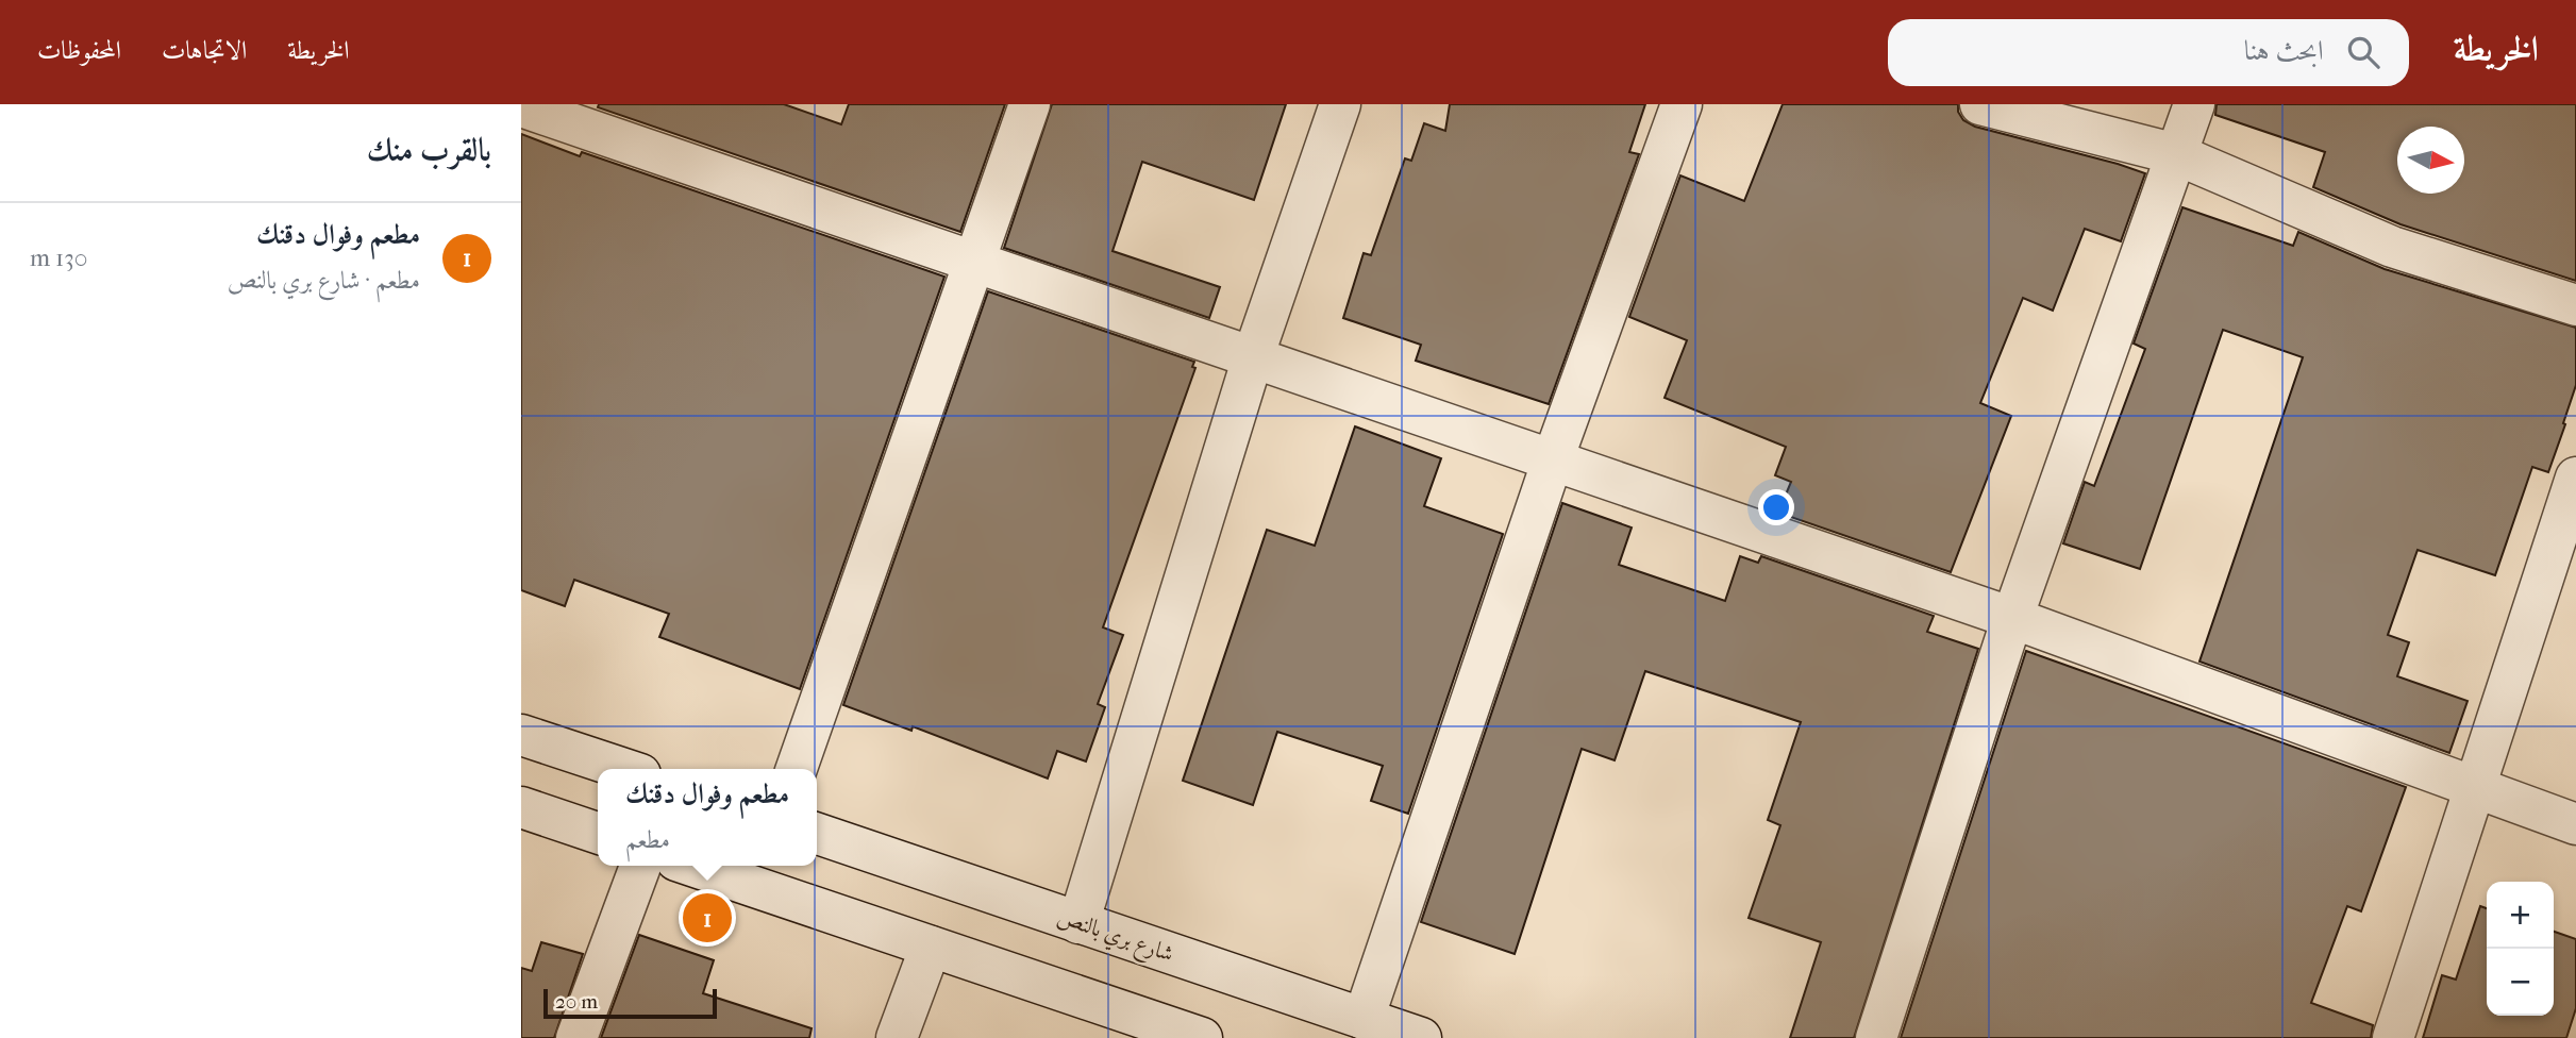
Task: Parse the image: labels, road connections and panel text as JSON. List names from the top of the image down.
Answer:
{
  "streets": {
    "street": ["شارع بري بالنص"]
  },
  "scale_bar": "20 m",
  "north": "right",
  "page": {
    "header": "الخريطة",
    "search": "ابحث هنا",
    "nav": ["الخريطة", "الاتجاهات", "المحفوظات"],
    "heading": "بالقرب منك",
    "list": [
      {
        "mark": "1",
        "name": "مطعم وفوال دقنك",
        "note": "مطعم · شارع بري بالنص",
        "value": "130 m"
      }
    ],
    "popup": ["مطعم وفوال دقنك", "مطعم"],
    "map_buttons": ["+", "−"],
    "pins": "1",
    "scale": "20 m"
  }
}
